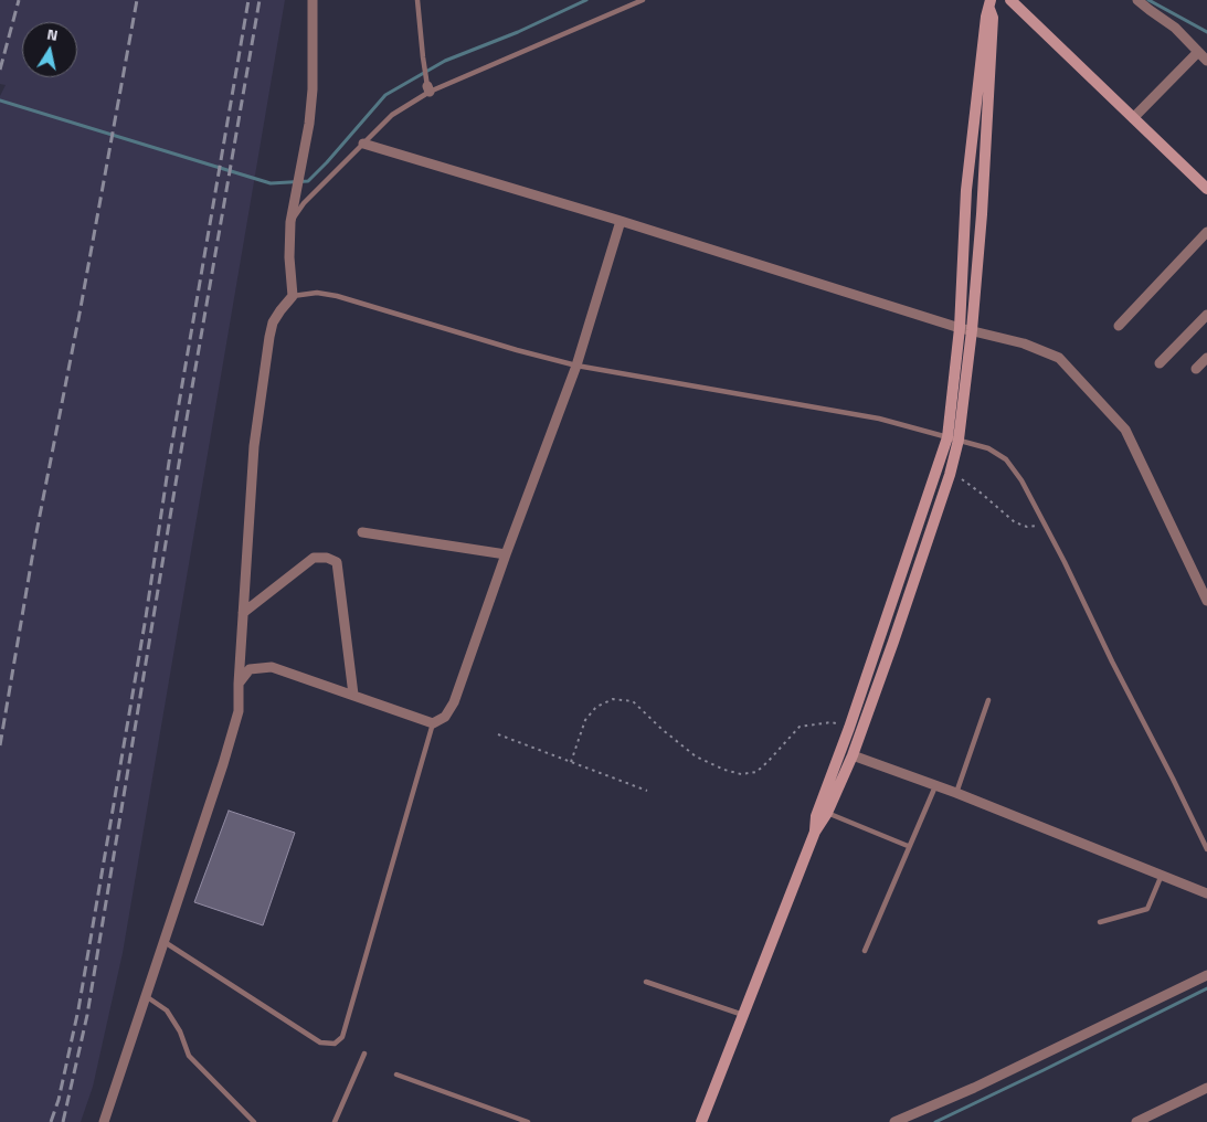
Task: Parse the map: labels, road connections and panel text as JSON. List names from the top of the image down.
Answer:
{
  "north": "top"
}
